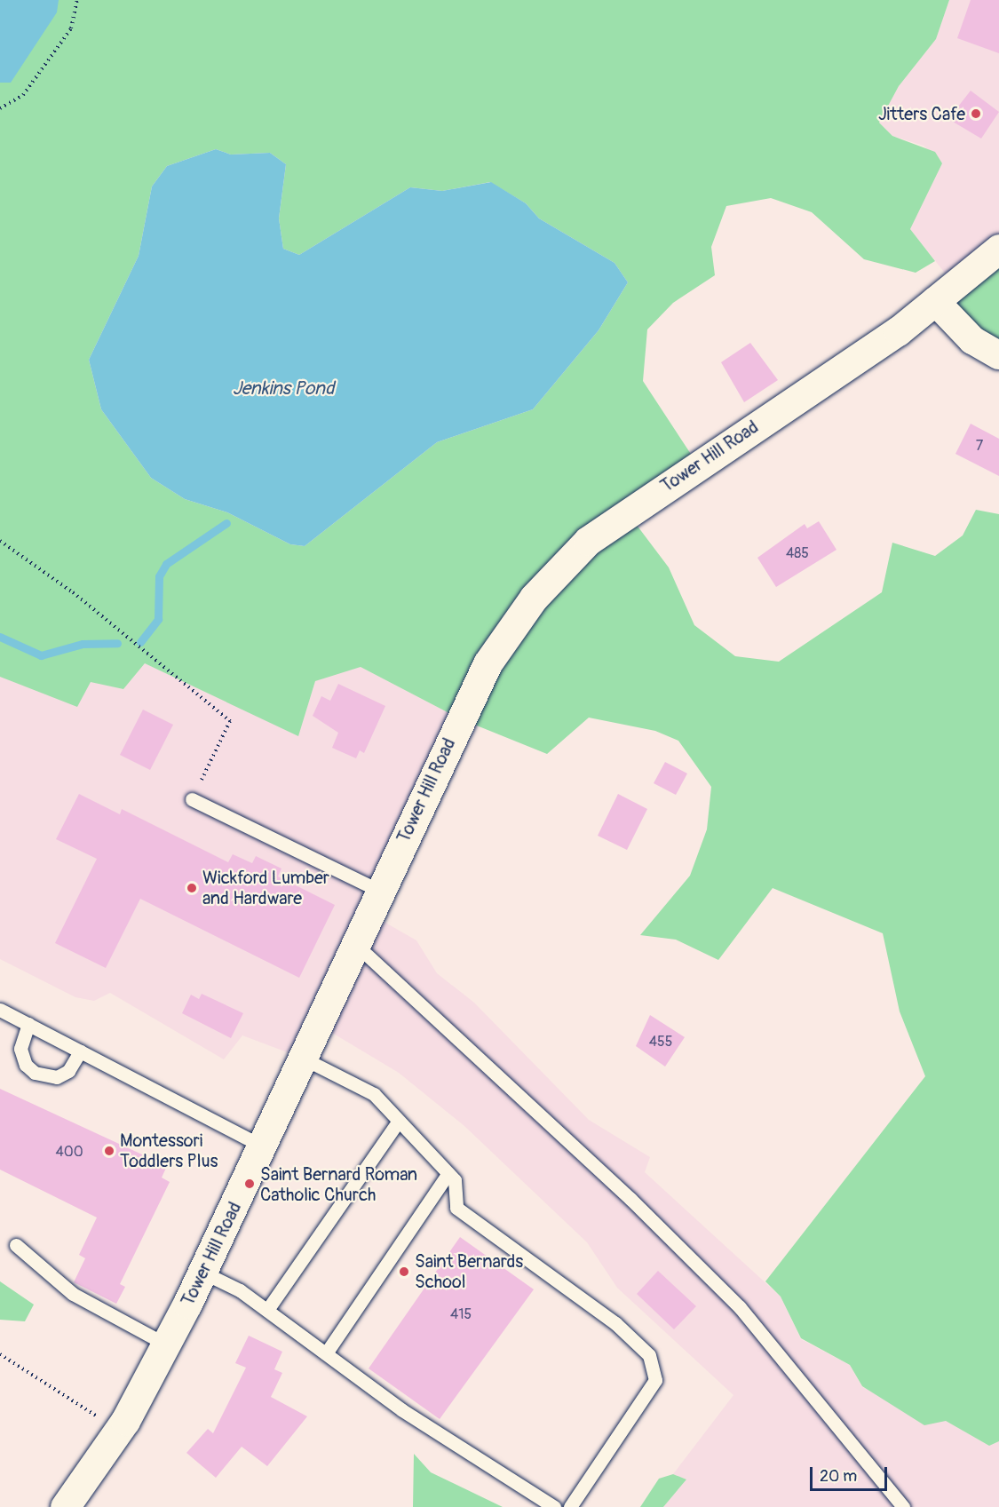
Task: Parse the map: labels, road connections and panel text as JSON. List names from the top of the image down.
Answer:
{
  "streets": {
    "main road": ["Tower Hill Road"]
  },
  "water": ["Jenkins Pond"],
  "places": [
    "Jitters Cafe",
    "Wickford Lumber and Hardware",
    "Montessori Toddlers Plus",
    "Saint Bernard Roman Catholic Church",
    "Saint Bernards School"
  ],
  "house_numbers": [
    "7",
    "485",
    "455",
    "400",
    "415"
  ],
  "scale_bar": "20 m"
}
